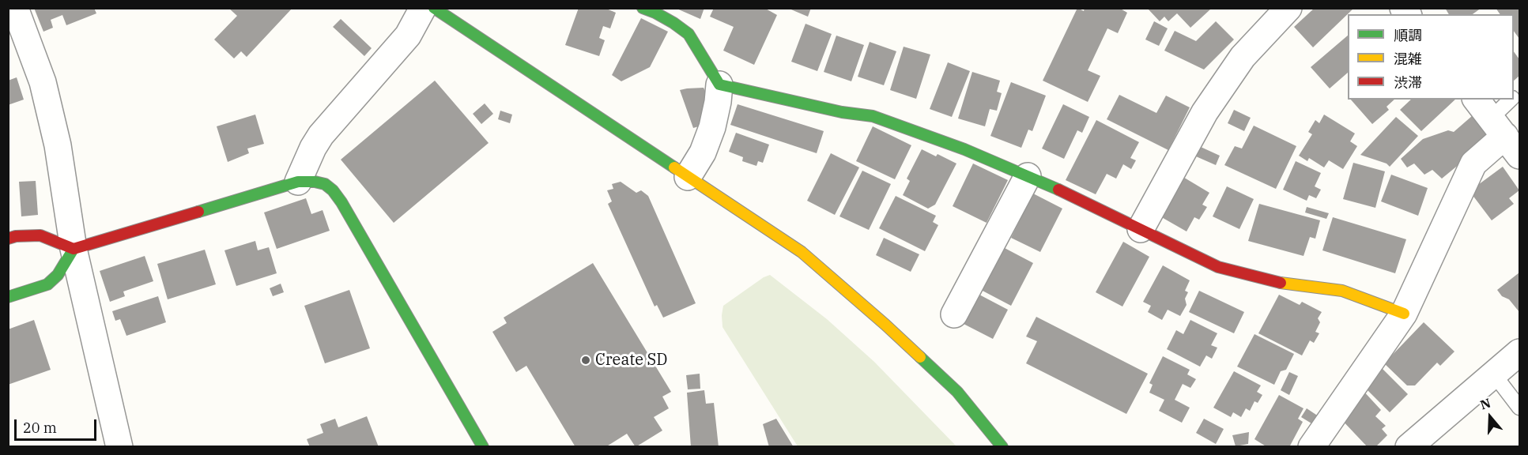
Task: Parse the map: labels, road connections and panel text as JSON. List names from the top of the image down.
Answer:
{
  "places": ["Create SD"],
  "legend": ["順調", "混雑", "渋滞"],
  "scale_bar": "20 m",
  "north": "top"
}
